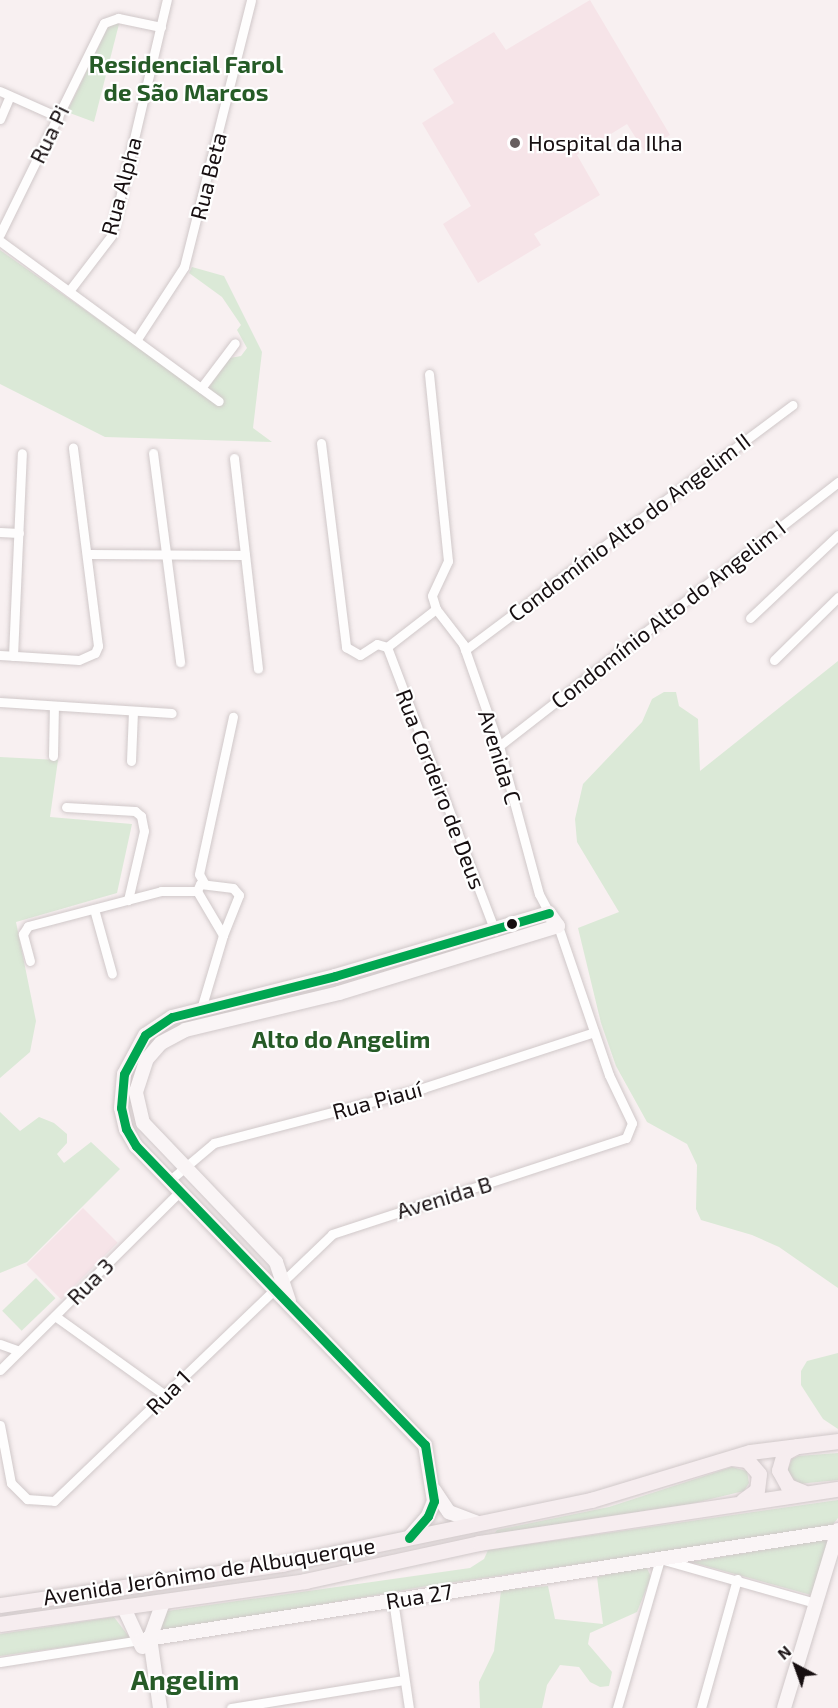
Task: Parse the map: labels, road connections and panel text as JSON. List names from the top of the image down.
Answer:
{
  "streets": {
    "main road": ["Avenida Jerônimo de Albuquerque"],
    "street": [
      "Rua Pi",
      "Rua Beta",
      "Rua Alpha",
      "Condomínio Alto do Angelim II",
      "Condomínio Alto do Angelim I",
      "Avenida C",
      "Rua Cordeiro de Deus",
      "Rua Piauí",
      "Avenida B",
      "Rua 3",
      "Rua 1",
      "Rua 27"
    ]
  },
  "crossings": [
    ["Rua Pi", "Rua Alpha"],
    ["Condomínio Alto do Angelim II", "Avenida C"],
    ["Condomínio Alto do Angelim I", "Avenida C"],
    ["Rua Piauí", "Avenida B"],
    ["Avenida B", "Rua 1"]
  ],
  "districts": ["Residencial Farol de São Marcos", "Alto do Angelim", "Angelim"],
  "places": ["Hospital da Ilha"],
  "north": "top left"
}
